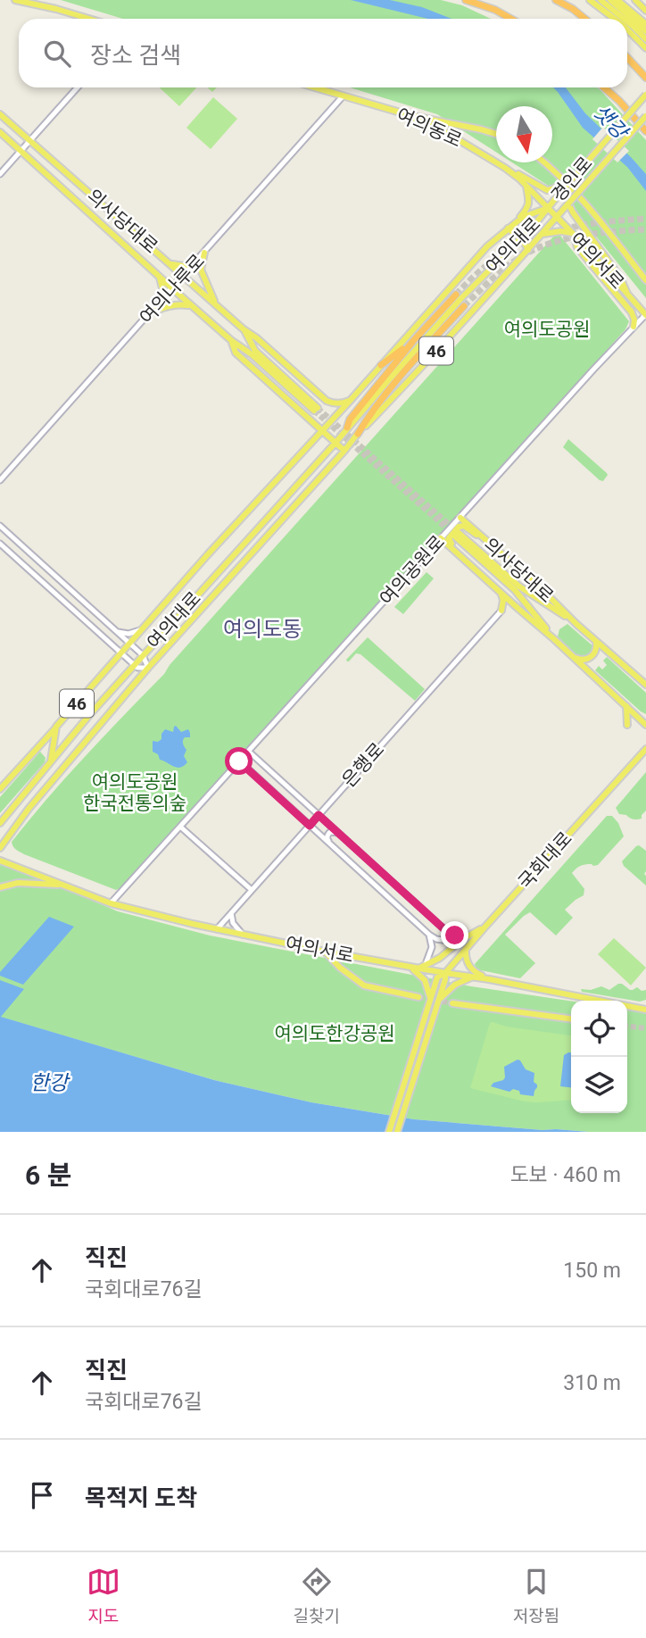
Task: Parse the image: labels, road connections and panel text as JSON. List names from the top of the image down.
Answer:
{
  "streets": {
    "main road": [
      "여의동로",
      "경인로",
      "의사당대로",
      "여의대로",
      "여의서로",
      "46",
      "국회대로"
    ],
    "street": ["여의나루로", "여의공원로", "은행로"]
  },
  "crossings": [
    ["여의동로", "경인로"],
    ["여의동로", "여의대로"],
    ["여의동로", "여의서로"],
    ["여의동로", "여의나루로"],
    ["경인로", "여의대로"],
    ["경인로", "여의서로"],
    ["의사당대로", "여의대로"],
    ["의사당대로", "여의나루로"],
    ["의사당대로", "여의공원로"],
    ["여의대로", "여의서로"],
    ["여의대로", "46"],
    ["여의서로", "여의공원로"],
    ["여의서로", "은행로"],
    ["여의서로", "국회대로"]
  ],
  "districts": ["여의도동"],
  "water": ["샛강", "한강"],
  "parks": ["여의도공원", "여의도공원 한국전통의숲", "여의도한강공원"],
  "north": "bottom",
  "page": {
    "search": "장소 검색",
    "heading": ["6 분", "도보 · 460 m"],
    "list": [
      ["직진", "국회대로76길", "150 m"],
      ["직진", "국회대로76길", "310 m"],
      "목적지 도착"
    ],
    "nav": ["지도", "길찾기", "저장됨"]
  }
}
